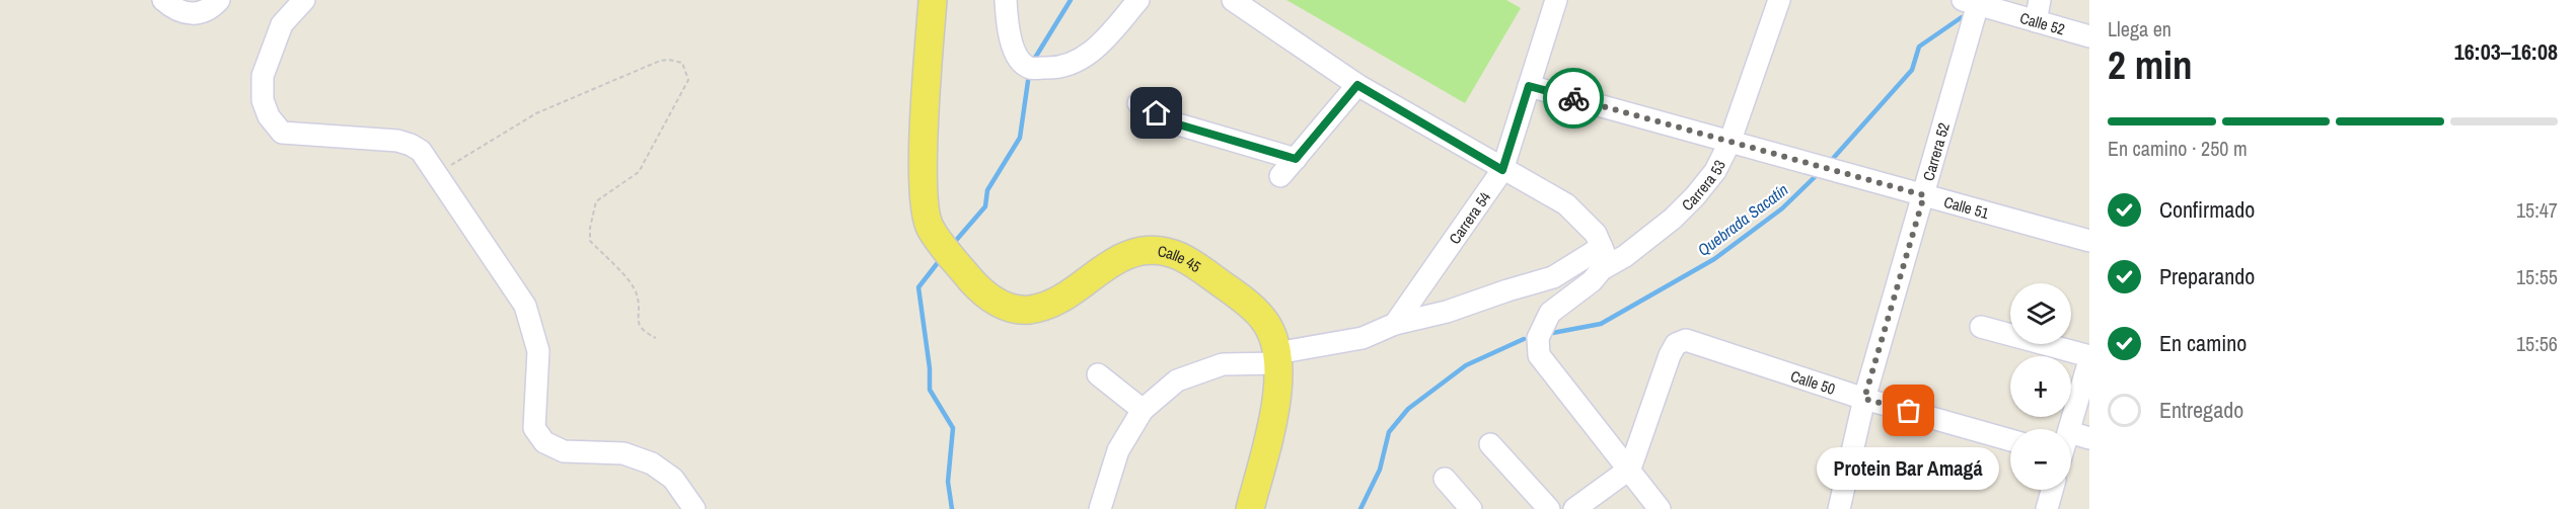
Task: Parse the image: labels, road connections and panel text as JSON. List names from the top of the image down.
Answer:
{
  "streets": {
    "main road": ["Calle 45"],
    "street": [
      "Calle 52",
      "Carrera 52",
      "Carrera 53",
      "Calle 51",
      "Carrera 54",
      "Calle 50"
    ]
  },
  "crossings": [
    ["Calle 52", "Carrera 52"],
    ["Carrera 52", "Calle 51"],
    ["Carrera 52", "Calle 50"],
    ["Carrera 53", "Calle 51"],
    ["Carrera 53", "Calle 50"],
    ["Calle 51", "Carrera 54"]
  ],
  "water": ["Quebrada Sacatín"],
  "places": ["Protein Bar Amagá"],
  "page": {
    "heading": ["2 min", "Llega en", "16:03–16:08"],
    "bar": "En camino · 250 m",
    "list": [
      ["Confirmado", "15:47"],
      ["Preparando", "15:55"],
      ["En camino", "15:56"],
      "Entregado"
    ],
    "map_buttons": ["+", "−"],
    "bubble": "Protein Bar Amagá"
  }
}
